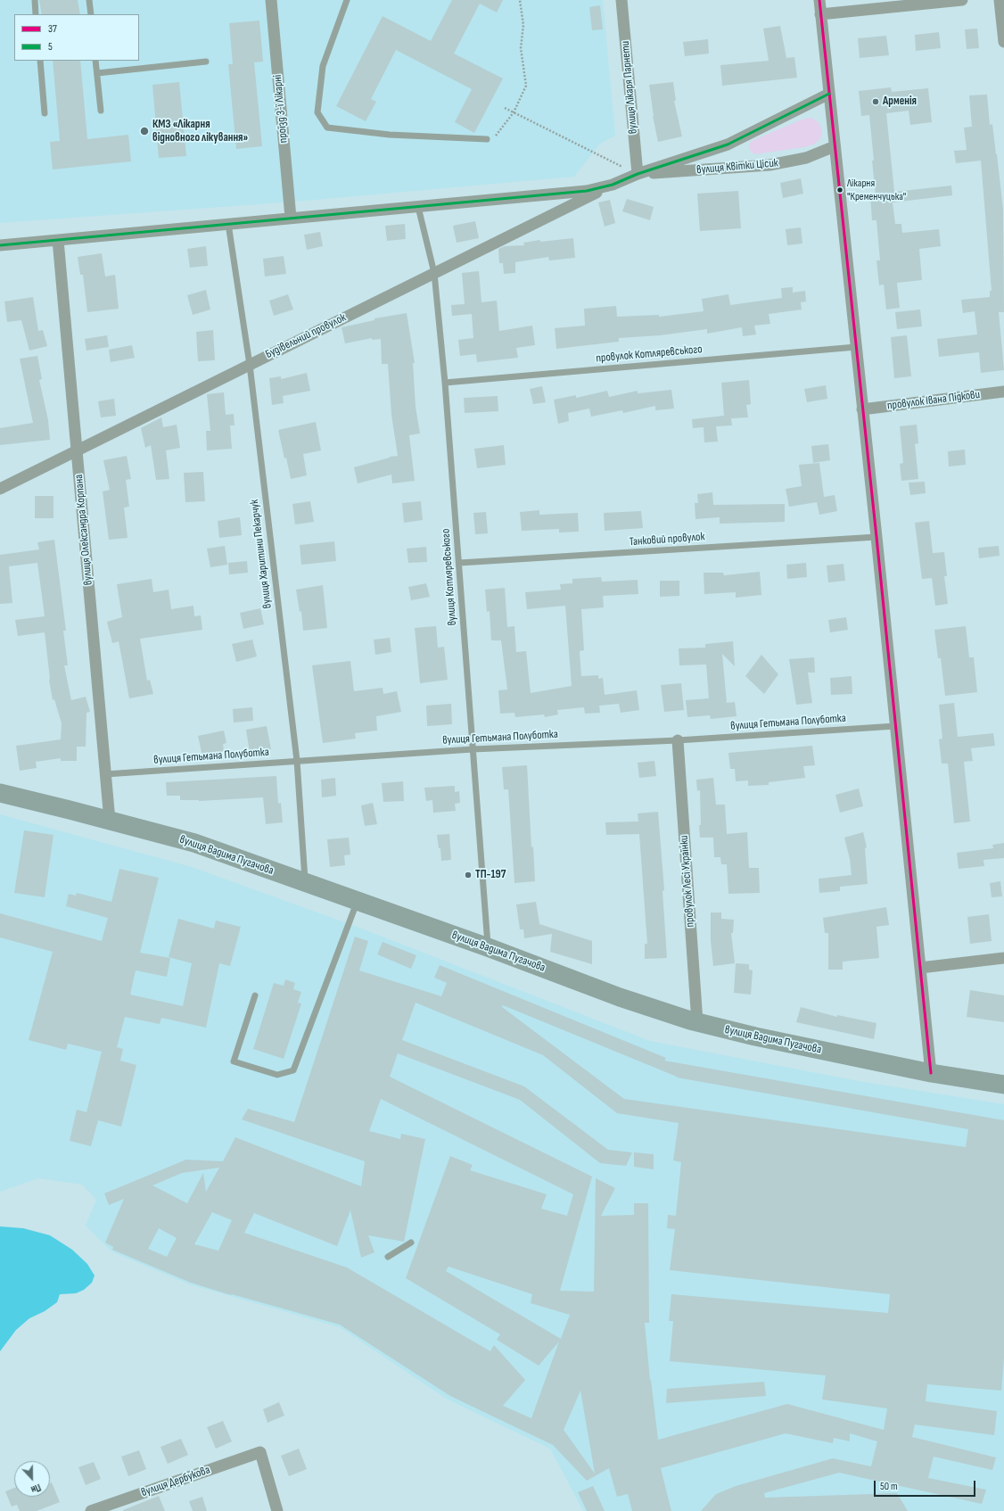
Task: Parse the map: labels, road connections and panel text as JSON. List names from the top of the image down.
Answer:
{
  "streets": {
    "main road": ["вулиця Вадима Пугачова"],
    "street": [
      "вулиця Лікаря Парнети",
      "проїзд 3-ї Лікарні",
      "вулиця Квітки Цісик",
      "Будівельний провулок",
      "провулок Івана Підкови",
      "вулиця Олександра Корпана",
      "провулок Лесі Українки",
      "вулиця Дербукова"
    ],
    "lane": [
      "провулок Котляревського",
      "Танковий провулок",
      "вулиця Харитини Пекарчук",
      "вулиця Котляревського",
      "вулиця Гетьмана Полуботка"
    ]
  },
  "crossings": [
    ["вулиця Лікаря Парнети", "вулиця Квітки Цісик"],
    ["проїзд 3-ї Лікарні", "вулиця Квітки Цісик"],
    ["вулиця Квітки Цісик", "Будівельний провулок"],
    ["вулиця Квітки Цісик", "вулиця Олександра Корпана"],
    ["вулиця Квітки Цісик", "вулиця Харитини Пекарчук"],
    ["вулиця Квітки Цісик", "вулиця Котляревського"],
    ["Будівельний провулок", "вулиця Олександра Корпана"],
    ["Будівельний провулок", "вулиця Харитини Пекарчук"],
    ["Будівельний провулок", "вулиця Котляревського"],
    ["провулок Котляревського", "вулиця Котляревського"],
    ["вулиця Олександра Корпана", "вулиця Гетьмана Полуботка"],
    ["вулиця Олександра Корпана", "вулиця Вадима Пугачова"],
    ["Танковий провулок", "вулиця Котляревського"],
    ["вулиця Харитини Пекарчук", "вулиця Гетьмана Полуботка"],
    ["вулиця Харитини Пекарчук", "вулиця Вадима Пугачова"],
    ["вулиця Котляревського", "вулиця Гетьмана Полуботка"],
    ["вулиця Котляревського", "вулиця Вадима Пугачова"],
    ["вулиця Гетьмана Полуботка", "провулок Лесі Українки"],
    ["вулиця Вадима Пугачова", "провулок Лесі Українки"]
  ],
  "places": [
    "Арменія",
    "КМЗ «Лікарня відновного лікування»",
    "Лікарня \"Кременчуцька\"",
    "ТП-197"
  ],
  "lines": ["transit line 37", "transit line 5"],
  "legend": ["37", "5"],
  "scale_bar": "50 m",
  "north": "bottom"
}
